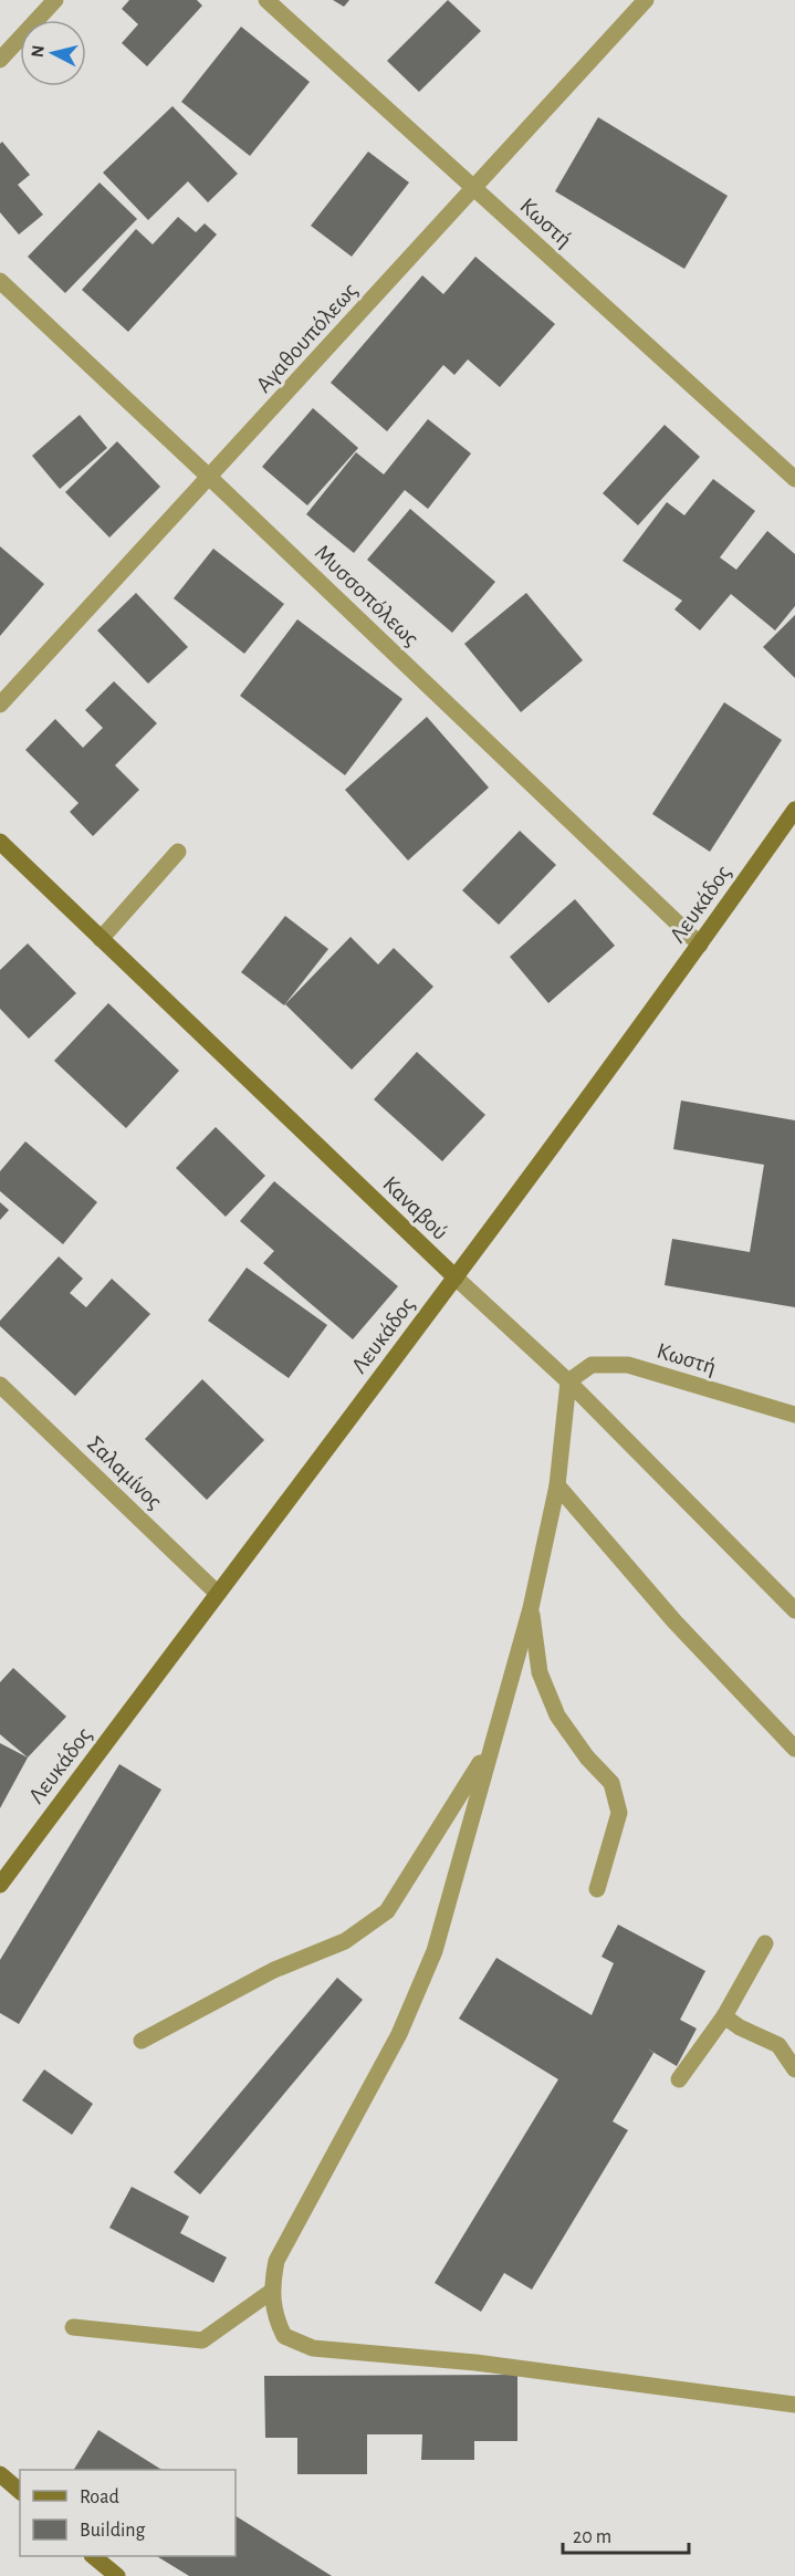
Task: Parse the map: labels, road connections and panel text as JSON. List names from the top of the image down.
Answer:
{
  "streets": {
    "street": [
      "Κωστή",
      "Αγαθουπόλεως",
      "Μυσσοπόλεως",
      "Λευκάδος",
      "Καναβού",
      "Σαλαμίνος"
    ]
  },
  "crossings": [
    ["Κωστή", "Αγαθουπόλεως"],
    ["Κωστή", "Καναβού"],
    ["Αγαθουπόλεως", "Μυσσοπόλεως"],
    ["Μυσσοπόλεως", "Λευκάδος"],
    ["Λευκάδος", "Καναβού"],
    ["Λευκάδος", "Σαλαμίνος"]
  ],
  "legend": ["Road", "Building"],
  "scale_bar": "20 m",
  "north": "left"
}
